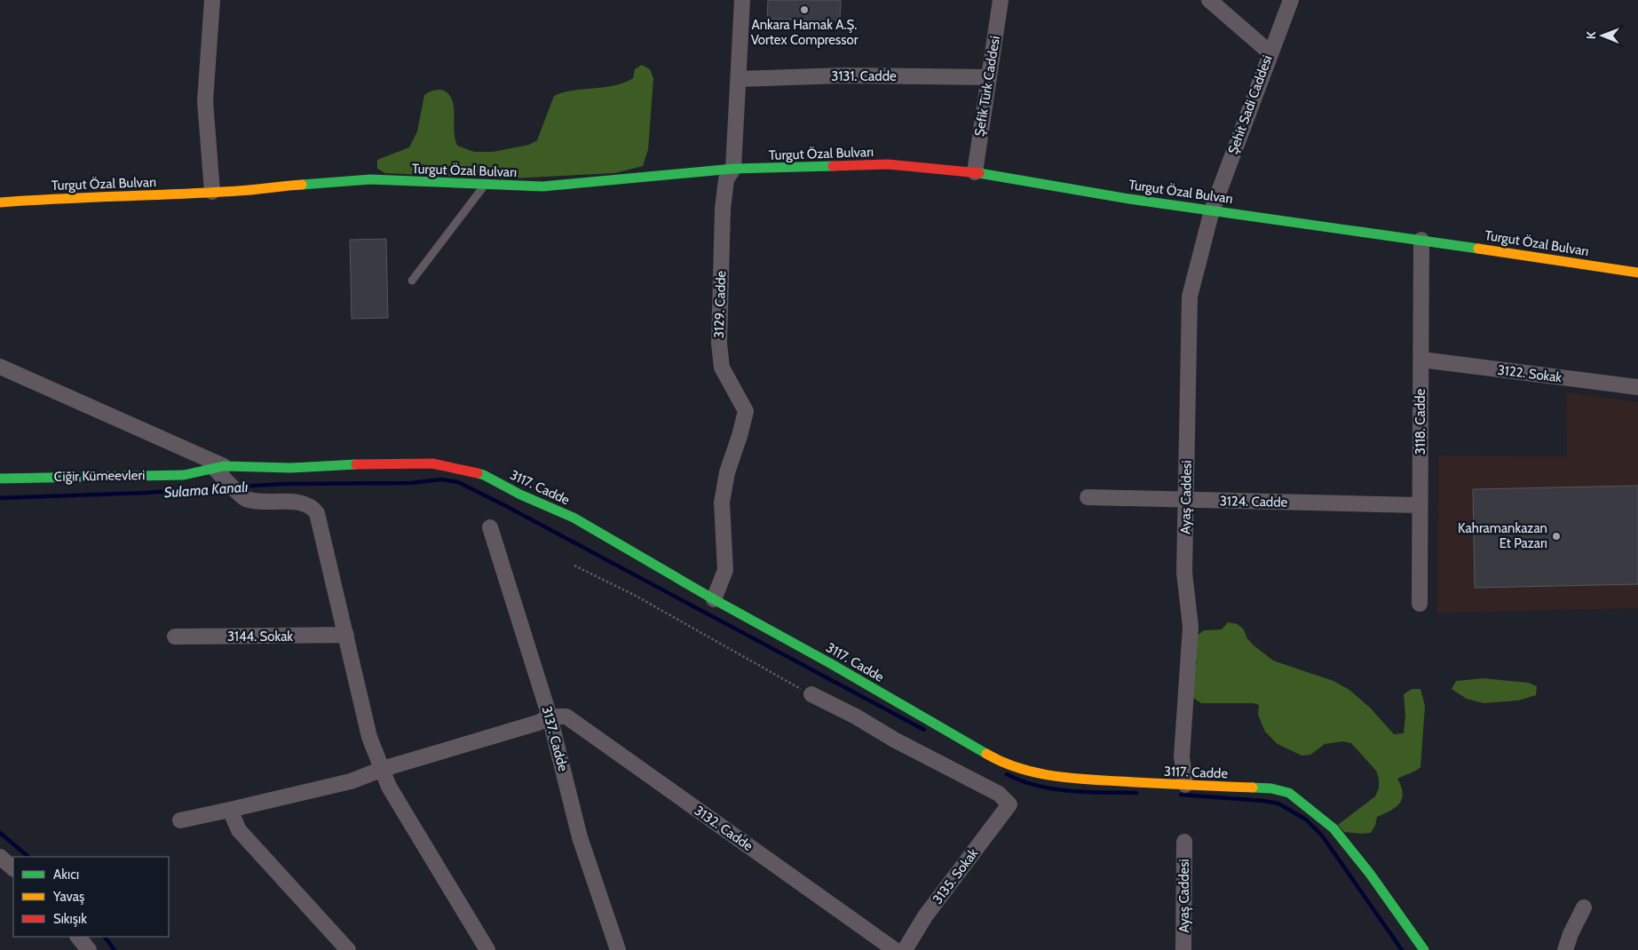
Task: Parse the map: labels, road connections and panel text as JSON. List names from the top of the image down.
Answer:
{
  "streets": {
    "street": [
      "3131. Cadde",
      "Şefik Türk Caddesi",
      "Şehit Sadi Caddesi",
      "Turgut Özal Bulvarı",
      "3129. Cadde",
      "3122. Sokak",
      "3118. Cadde",
      "Ciğir Kümeevleri",
      "3117. Cadde",
      "Ayaş Caddesi",
      "3124. Cadde",
      "3144. Sokak",
      "3137. Cadde",
      "3132. Cadde",
      "3135. Sokak"
    ]
  },
  "crossings": [
    ["3131. Cadde", "Şefik Türk Caddesi"],
    ["3131. Cadde", "3129. Cadde"],
    ["Şefik Türk Caddesi", "Turgut Özal Bulvarı"],
    ["Şehit Sadi Caddesi", "Turgut Özal Bulvarı"],
    ["Şehit Sadi Caddesi", "Ayaş Caddesi"],
    ["Turgut Özal Bulvarı", "3129. Cadde"],
    ["Turgut Özal Bulvarı", "3118. Cadde"],
    ["Turgut Özal Bulvarı", "Ayaş Caddesi"],
    ["3129. Cadde", "3117. Cadde"],
    ["3122. Sokak", "3118. Cadde"],
    ["3118. Cadde", "3124. Cadde"],
    ["Ciğir Kümeevleri", "3117. Cadde"],
    ["3117. Cadde", "Ayaş Caddesi"],
    ["Ayaş Caddesi", "3124. Cadde"],
    ["3137. Cadde", "3132. Cadde"]
  ],
  "water": ["Sulama Kanalı"],
  "places": ["Ankara Hamak A.Ş. Vortex Compressor", "Kahramankazan Et Pazarı"],
  "legend": ["Akıcı", "Yavaş", "Sıkışık"],
  "north": "left"
}
